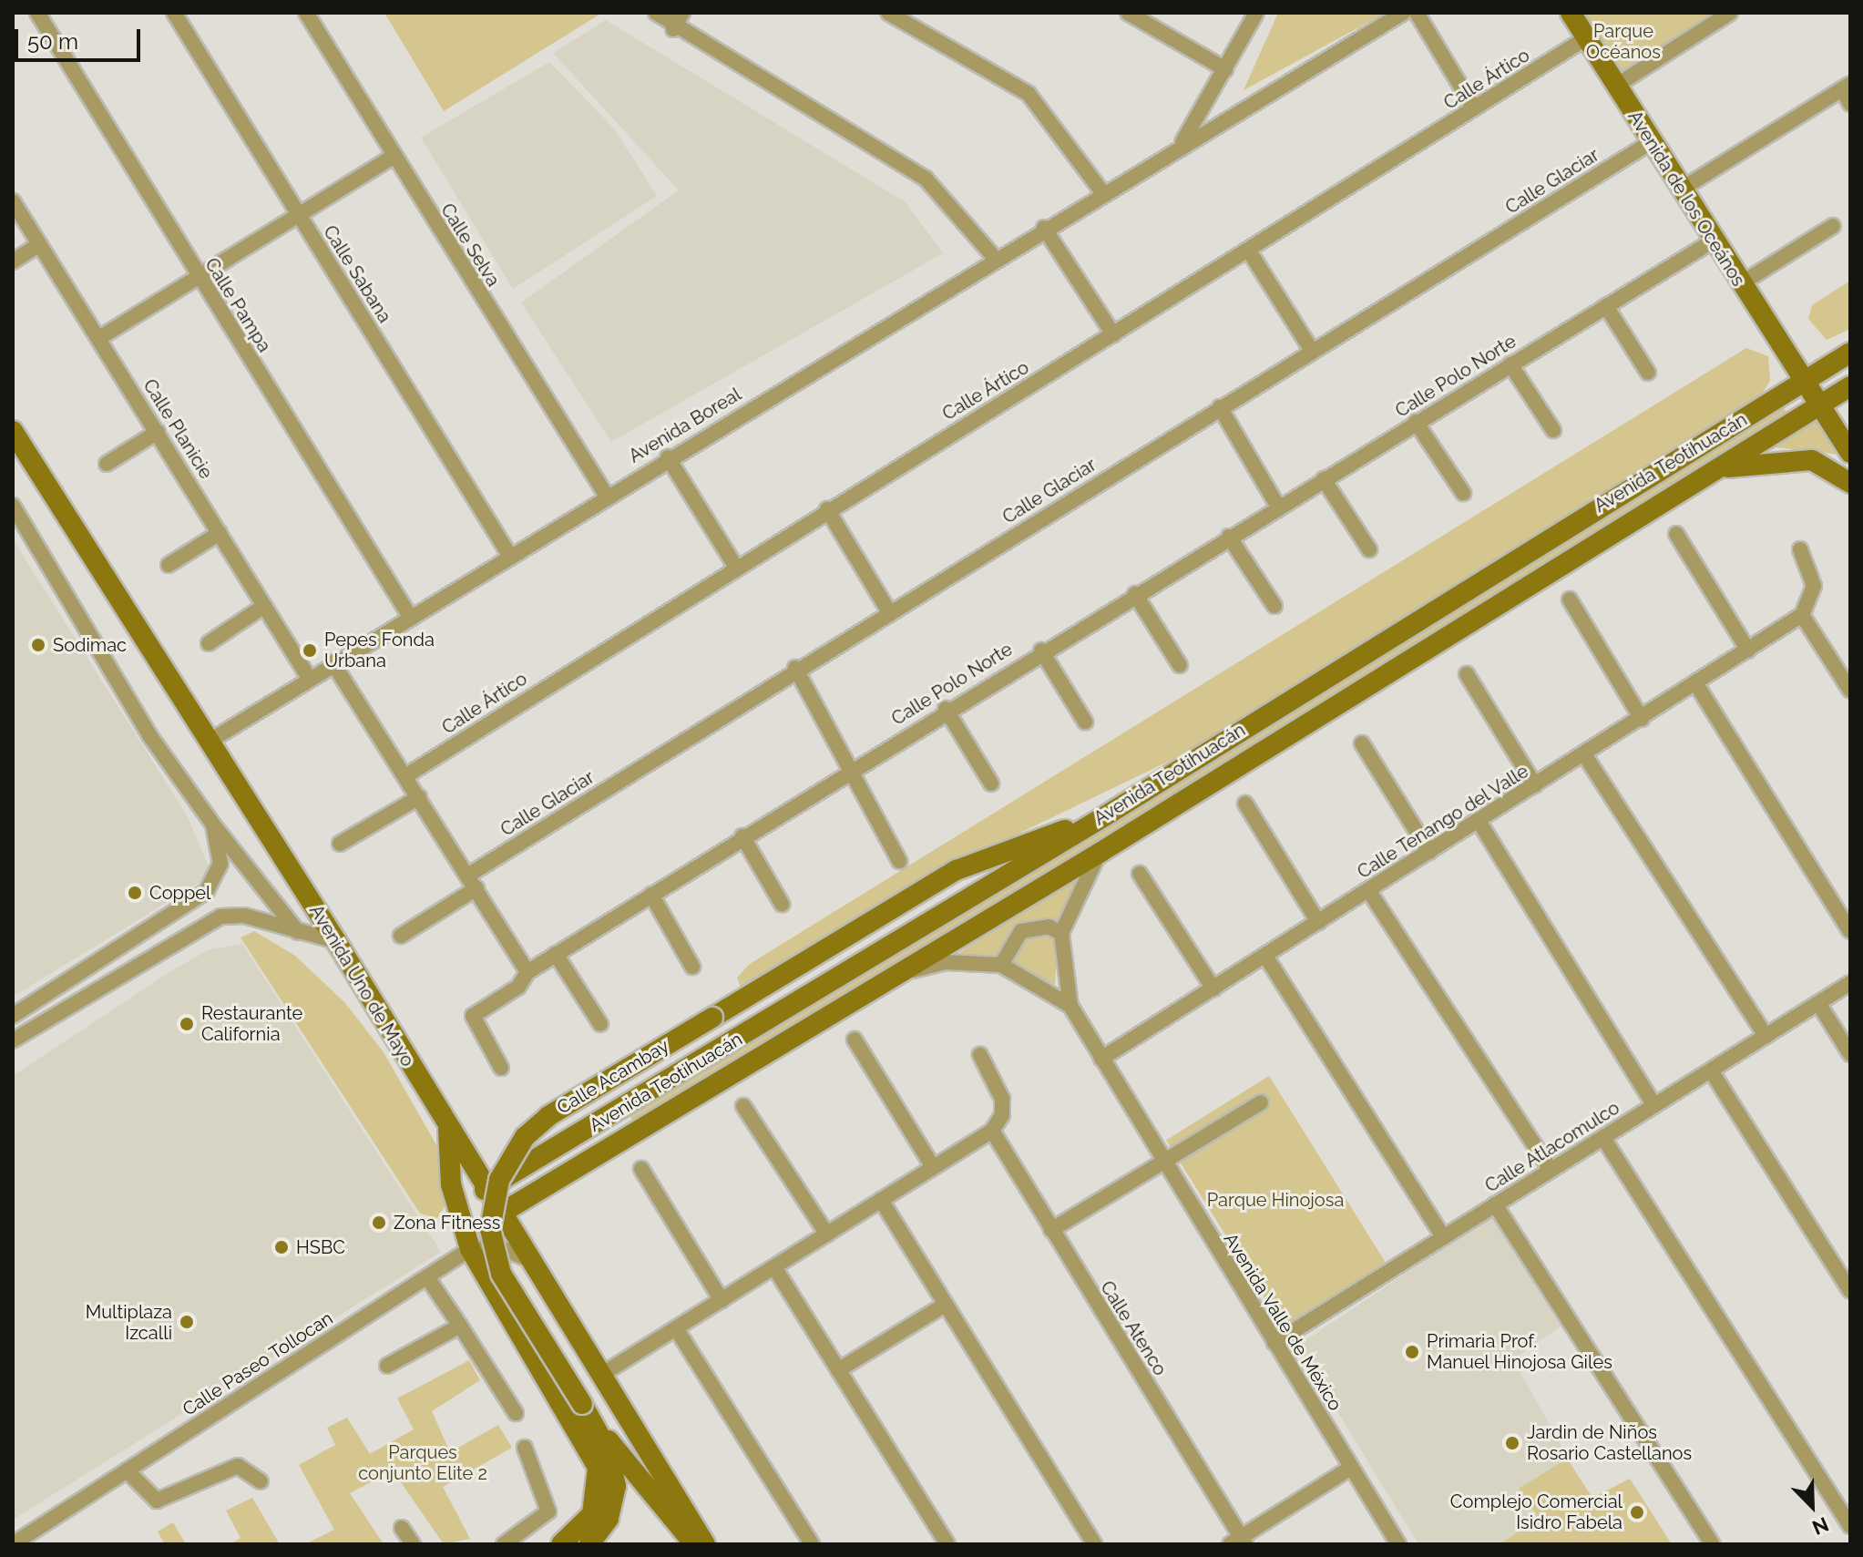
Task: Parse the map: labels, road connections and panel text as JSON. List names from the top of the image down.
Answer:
{
  "streets": {
    "main road": [
      "Avenida de los Oceános",
      "Avenida Teotihuacán",
      "Avenida Uno de Mayo",
      "Calle Acambay"
    ],
    "street": [
      "Calle Ártico",
      "Calle Glaciar",
      "Calle Selva",
      "Calle Sabana",
      "Calle Pampa",
      "Calle Polo Norte",
      "Avenida Boreal",
      "Calle Planicie",
      "Calle Tenango del Valle",
      "Calle Atlacomulco",
      "Avenida Valle de México",
      "Calle Atenco",
      "Calle Paseo Tollocan"
    ]
  },
  "crossings": [
    ["Calle Ártico", "Avenida de los Oceános"],
    ["Calle Glaciar", "Avenida de los Oceános"],
    ["Avenida de los Oceános", "Calle Polo Norte"],
    ["Avenida de los Oceános", "Avenida Teotihuacán"],
    ["Calle Selva", "Avenida Boreal"],
    ["Calle Sabana", "Avenida Boreal"],
    ["Calle Pampa", "Avenida Boreal"],
    ["Avenida Boreal", "Calle Planicie"],
    ["Avenida Boreal", "Avenida Uno de Mayo"],
    ["Avenida Teotihuacán", "Avenida Uno de Mayo"],
    ["Avenida Teotihuacán", "Calle Acambay"],
    ["Avenida Teotihuacán", "Avenida Valle de México"],
    ["Calle Tenango del Valle", "Avenida Valle de México"],
    ["Calle Atlacomulco", "Avenida Valle de México"]
  ],
  "parks": ["Parque Océanos", "Parque Hinojosa", "Parques conjunto Elite 2"],
  "places": [
    "Sodimac",
    "Pepes Fonda Urbana",
    "Coppel",
    "Restaurante California",
    "Zona Fitness",
    "HSBC",
    "Multiplaza Izcalli",
    "Primaria Prof. Manuel Hinojosa Giles",
    "Jardin de Niños Rosario Castellanos",
    "Complejo Comercial Isidro Fabela"
  ],
  "scale_bar": "50 m",
  "north": "bottom right"
}
